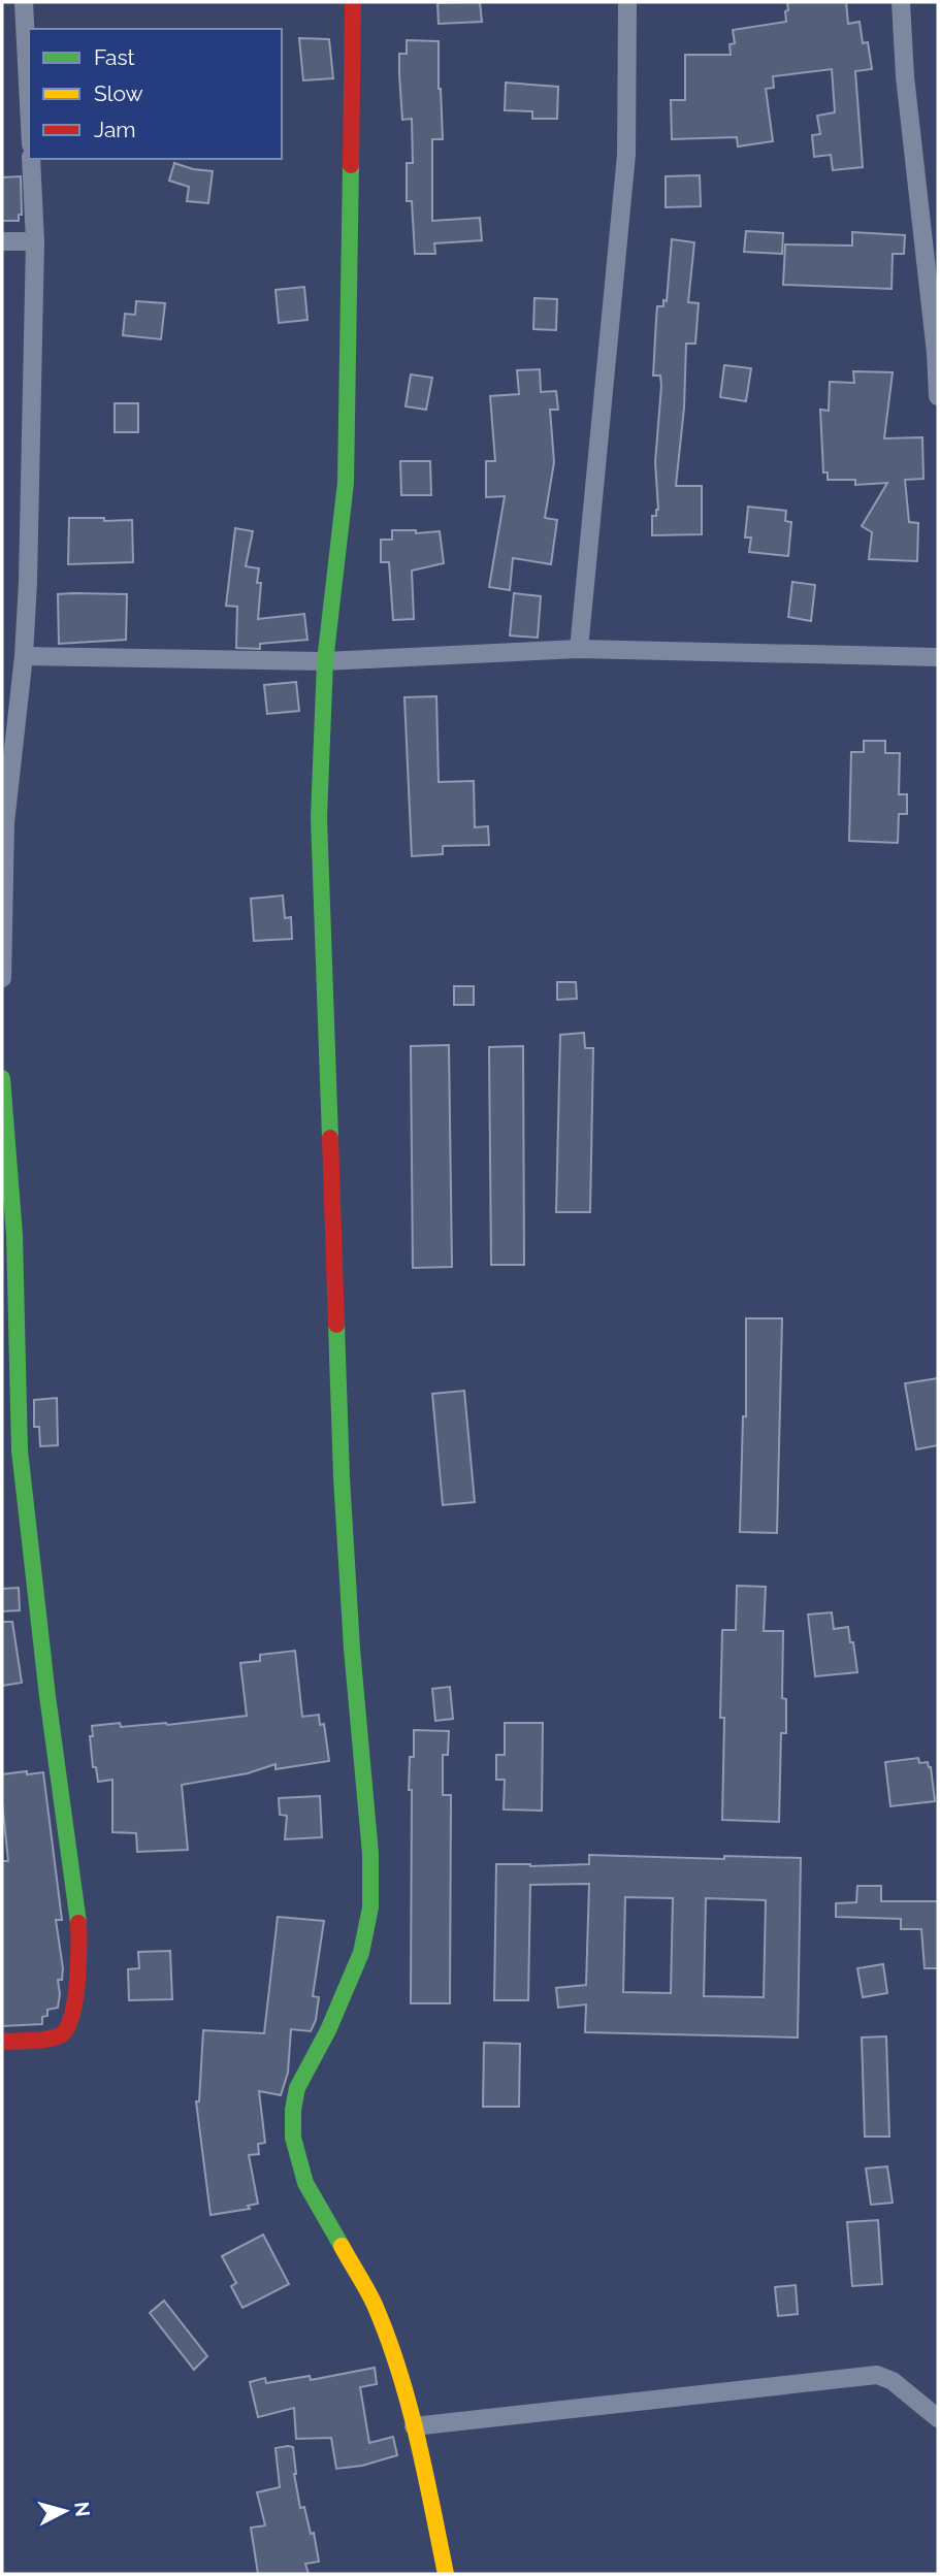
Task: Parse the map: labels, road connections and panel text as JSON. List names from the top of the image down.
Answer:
{
  "legend": ["Fast", "Slow", "Jam"],
  "north": "right"
}
